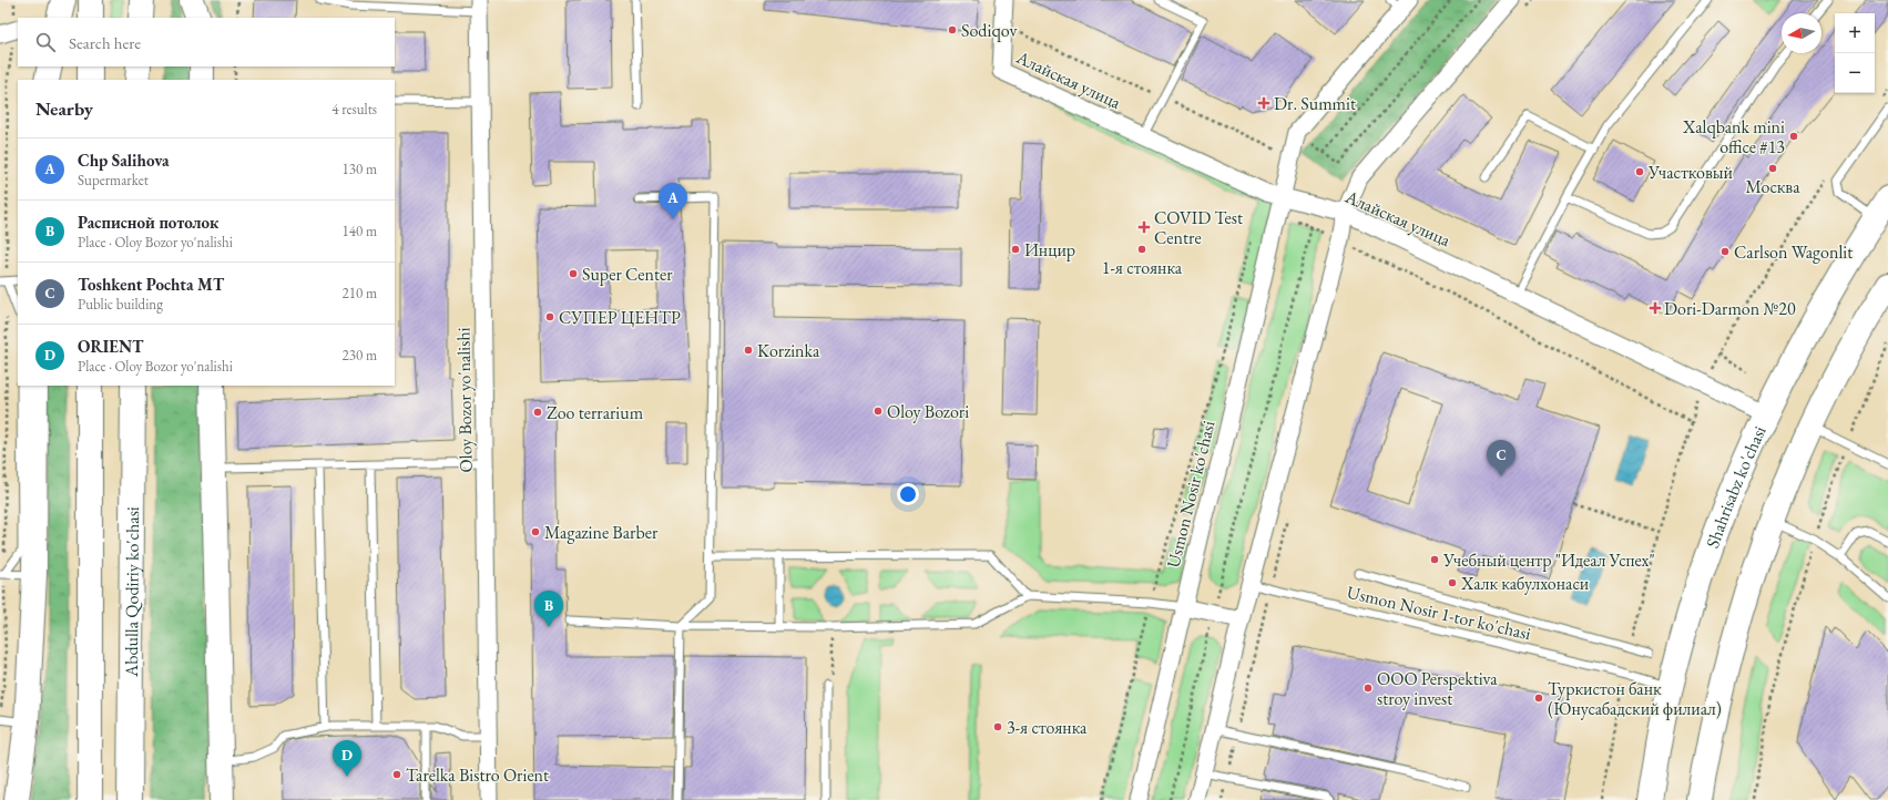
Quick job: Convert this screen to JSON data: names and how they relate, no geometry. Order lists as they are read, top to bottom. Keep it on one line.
{"streets":{"main road":["Shahrisabz ko'chasi","Abdulla Qodiriy ko'chasi"],"street":["Алайская улица","Oloy Bozor yo'nalishi","Usmon Nosir ko'chasi"],"lane":["Usmon Nosir 1-tor ko'chasi"]},"crossings":[["Алайская улица","Shahrisabz ko'chasi"],["Алайская улица","Usmon Nosir ko'chasi"],["Shahrisabz ko'chasi","Usmon Nosir 1-tor ko'chasi"]],"places":{"other":["Sodiqov","Xalqbank mini office #13","Москва","Участковый","Инцир","1-я стоянка","Carlson Wagonlit","Super Center","СУПЕР ЦЕНТР","Korzinka","Oloy Bozori","Zoo terrarium","Magazine Barber","Учебный центр \"Идеал Успех\"","Халк кабулхонаси","ООО Perspektiva stroy invest","Туркистон банк (Юнусабадский филиал)","3-я стоянка","Tarelka Bistro Orient"],"health":["Dr. Summit","COVID Test Centre","Dori-Darmon №20"]},"north":"left","page":{"map_buttons":["+","−"],"search":"Search here","heading":["Nearby","4 results"],"list":[{"mark":"A","name":"Chp Salihova","note":"Supermarket","value":"130 m"},{"mark":"B","name":"Расписной потолок","note":"Place · Oloy Bozor yo'nalishi","value":"140 m"},{"mark":"C","name":"Toshkent Pochta MT","note":"Public building","value":"210 m"},{"mark":"D","name":"ORIENT","note":"Place · Oloy Bozor yo'nalishi","value":"230 m"}],"pins":["A","C","B","D"]}}
